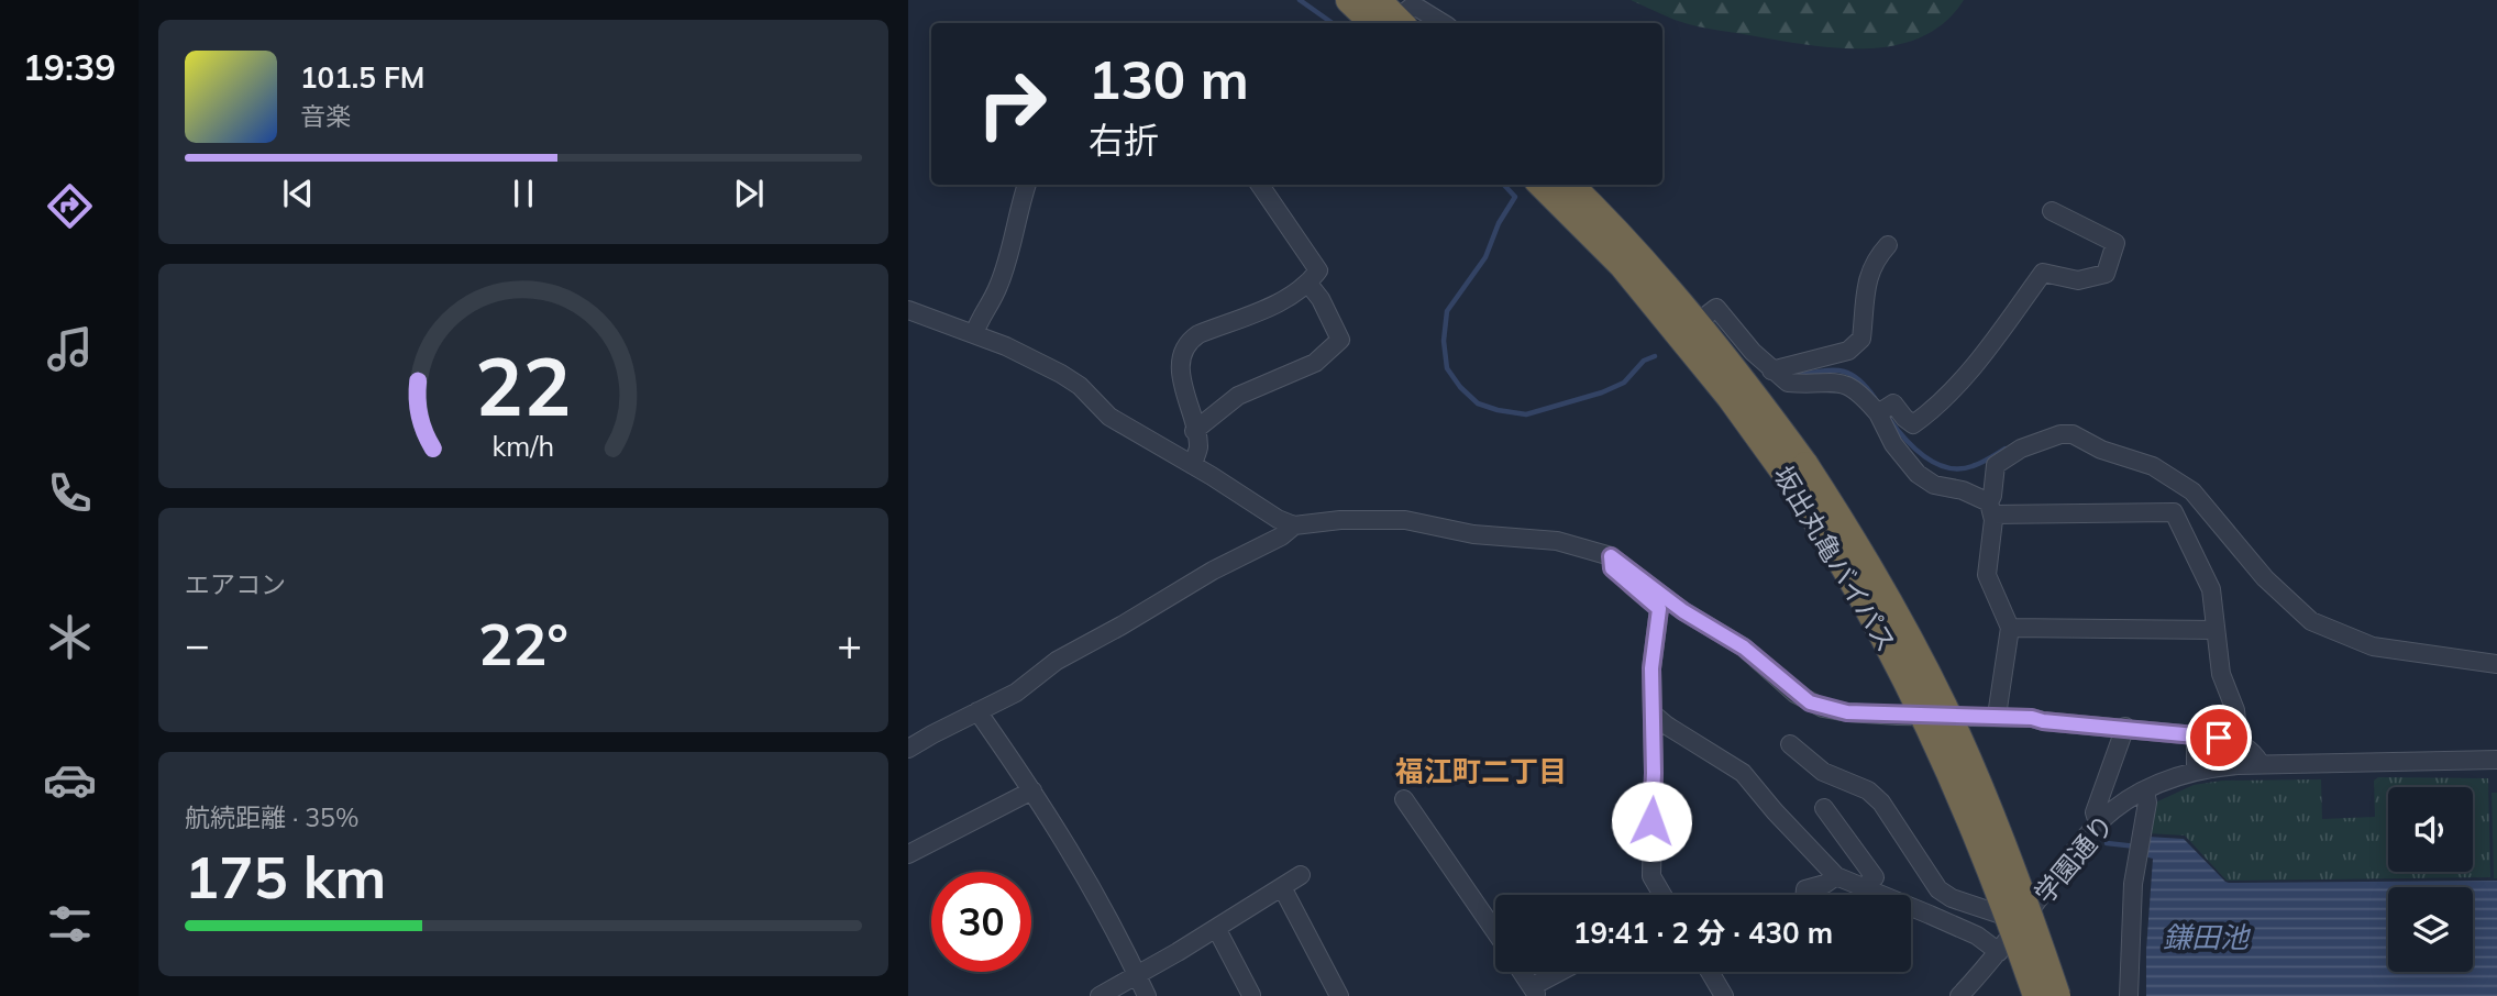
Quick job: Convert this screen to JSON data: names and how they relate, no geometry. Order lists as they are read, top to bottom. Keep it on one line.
{"streets":{"highway":["坂出丸亀バイパス"],"street":["学園通り"]},"districts":["福江町二丁目"],"water":["鎌田池"],"page":{"tabs":"19:39","turn":["130 m","右折"],"song":["101.5 FM","音楽"],"tile":["エアコン",["航続距離 · 35%","175 km"]],"heat":["−","22°","+"],"limit":"30","trip":"19:41 · 2 分 · 430 m","gauge":["22","km/h"]}}
